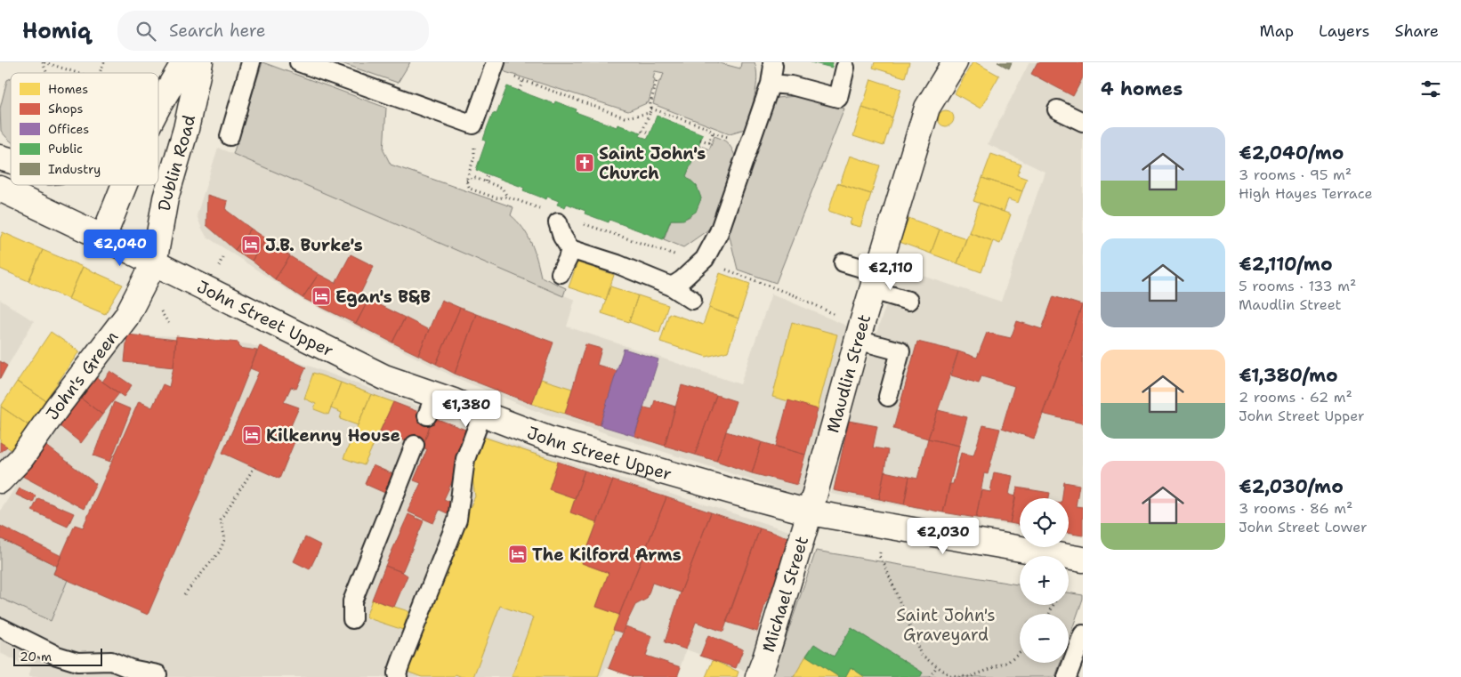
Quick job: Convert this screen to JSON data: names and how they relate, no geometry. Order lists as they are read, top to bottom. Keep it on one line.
{"streets":{"main road":["Dublin Road","John Street Upper","Maudlin Street","John's Green","Michael Street"]},"crossings":[["Dublin Road","John Street Upper"],["Dublin Road","John's Green"],["John Street Upper","Maudlin Street"],["John Street Upper","John's Green"],["John Street Upper","Michael Street"],["Maudlin Street","Michael Street"]],"parks":["Saint John's Graveyard"],"places":{"church":["Saint John's Church"],"hotel":["J.B. Burke's","Egan's B&B","Kilkenny House","The Kilford Arms"]},"legend":["Homes","Shops","Offices","Public","Industry"],"scale_bar":"20 m","page":{"header":"Homiq","search":"Search here","nav":["Map","Layers","Share"],"heading":"4 homes","list":[{"name":"€2,040/mo","note":"3 rooms · 95 m² · High Hayes Terrace"},{"name":"€2,110/mo","note":"5 rooms · 133 m² · Maudlin Street"},{"name":"€1,380/mo","note":"2 rooms · 62 m² · John Street Upper"},{"name":"€2,030/mo","note":"3 rooms · 86 m² · John Street Lower"}],"price":["€2,040","€2,110","€1,380","€2,030"],"map_buttons":["+","−"],"scale":"20 m"}}
